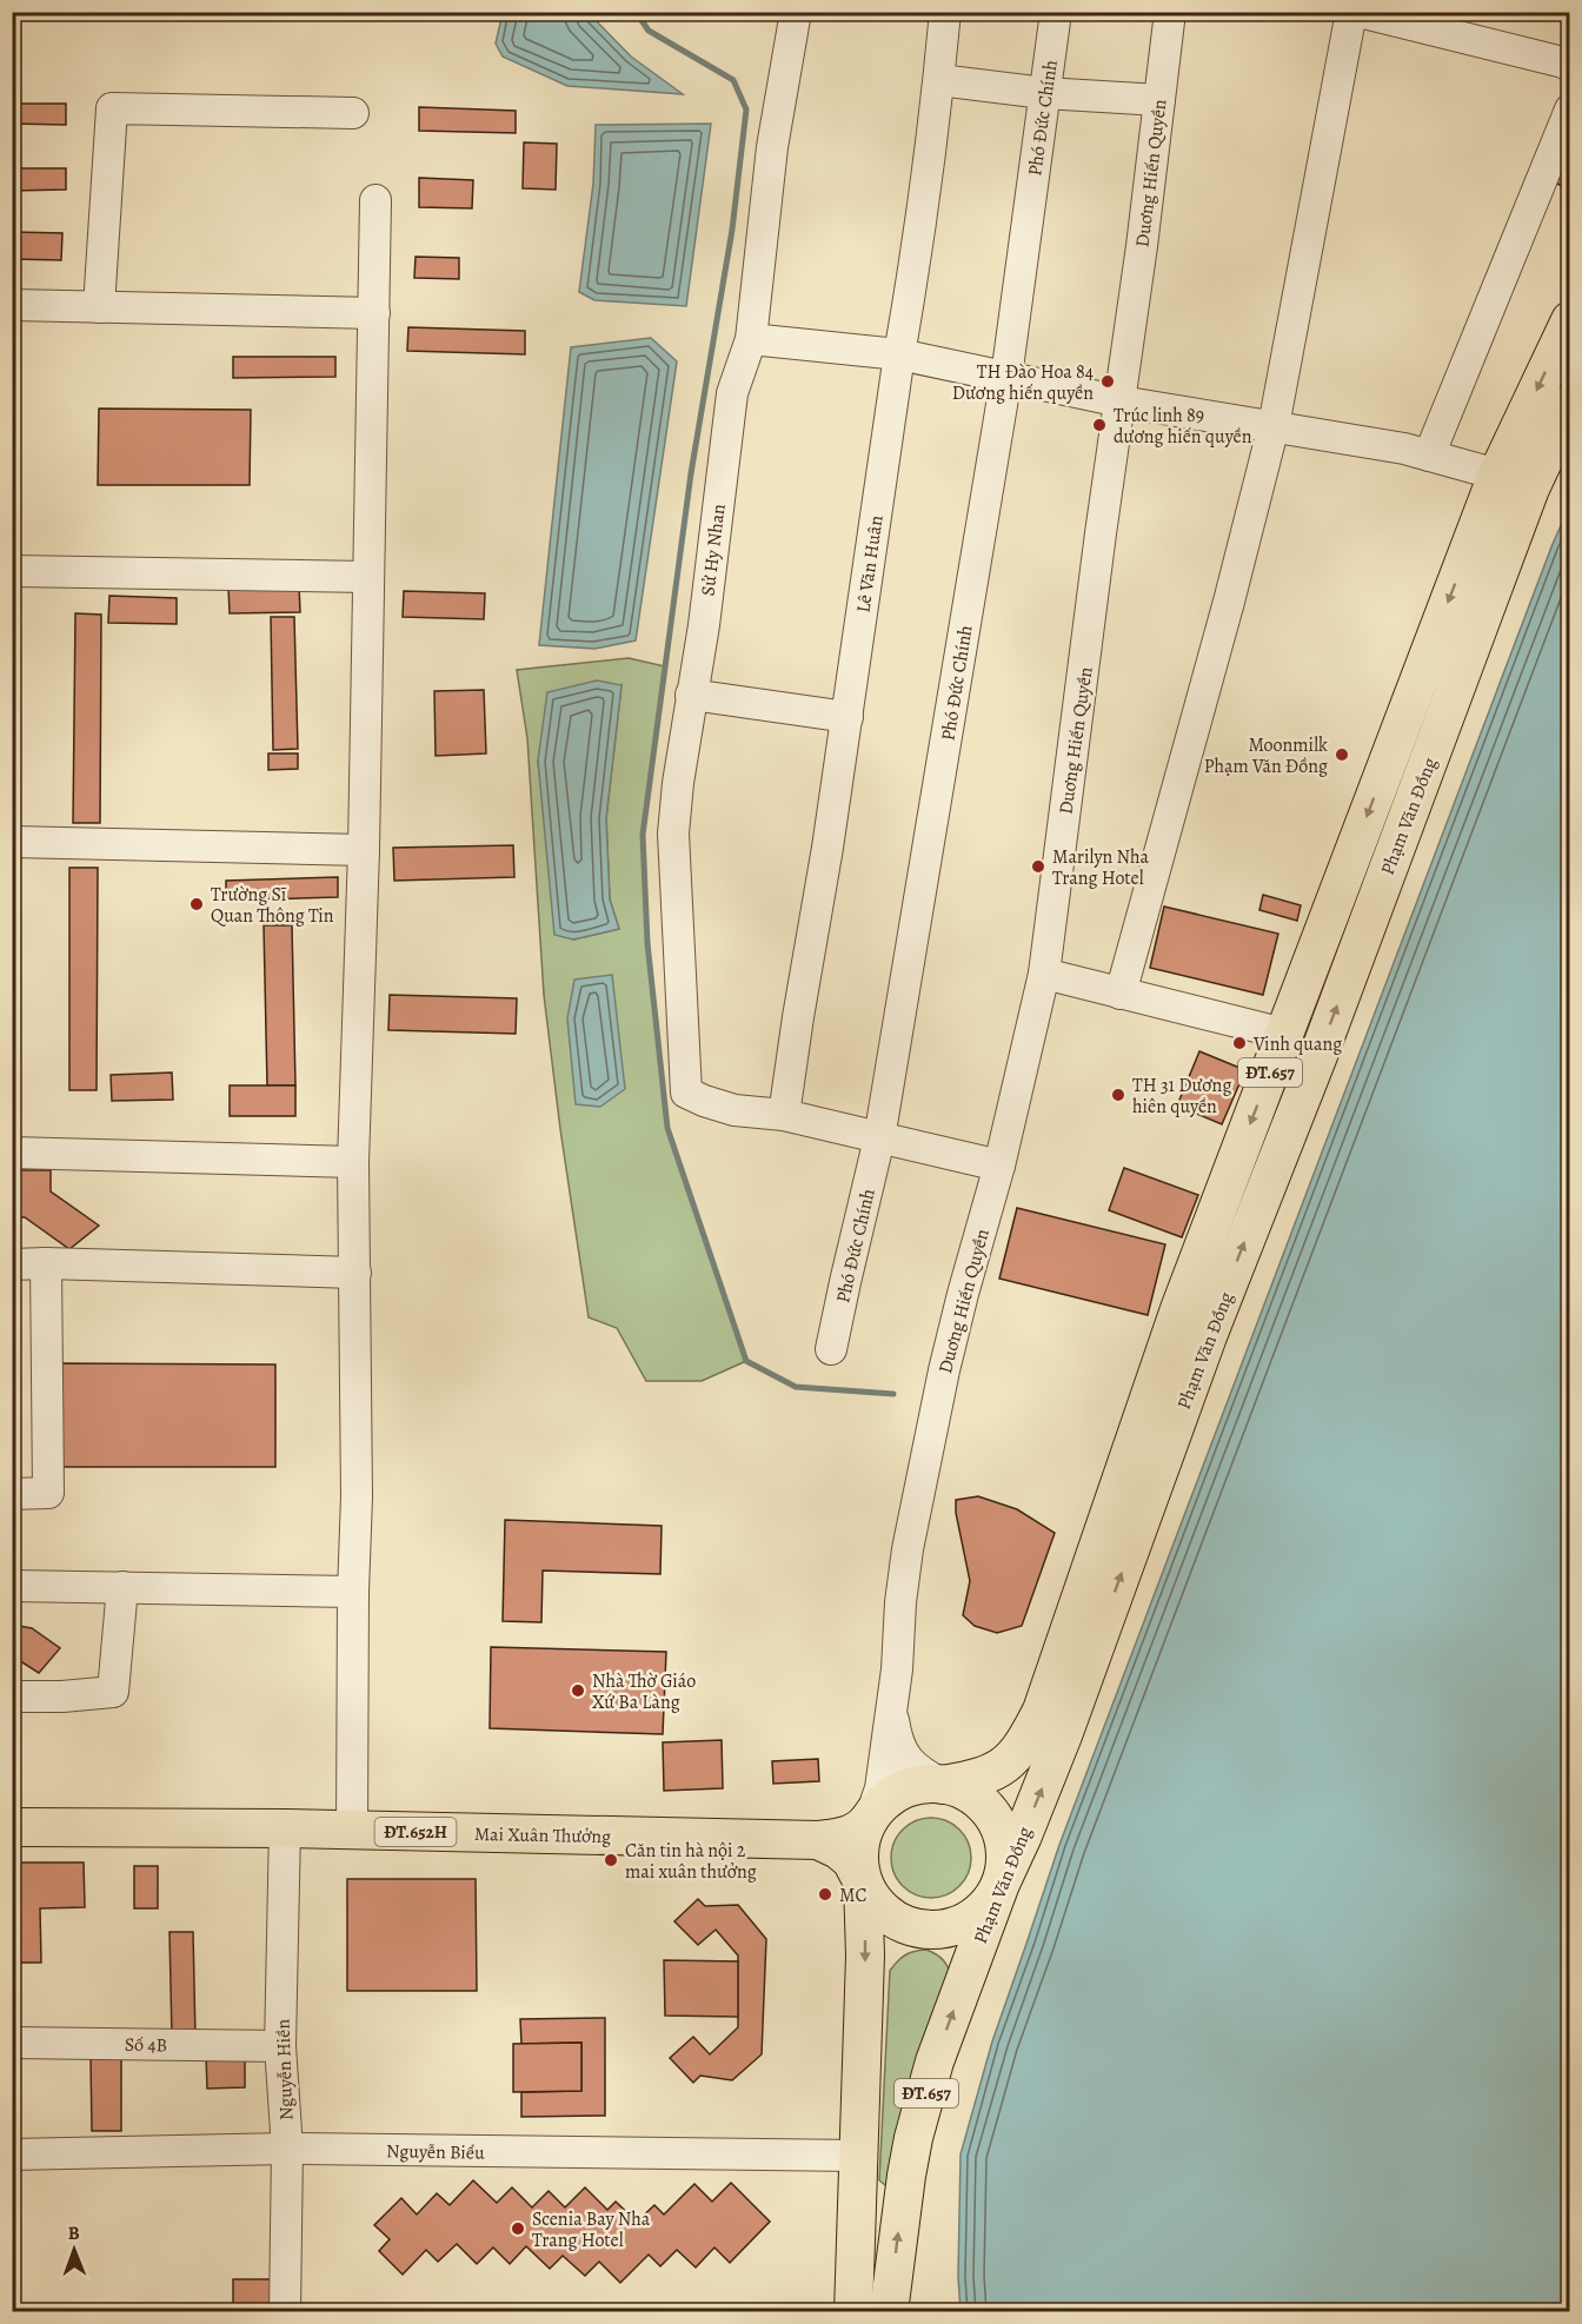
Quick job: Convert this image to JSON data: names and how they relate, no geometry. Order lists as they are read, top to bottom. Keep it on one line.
{"streets":{"main road":["Phạm Văn Đồng","ĐT.657","ĐT.652H","Mai Xuân Thưởng"],"street":["Phó Đức Chính","Duơng Hiến Quyền","Sử Hy Nhan","Lê Văn Huân","Số 4B","Nguyễn Hiền","Nguyễn Biểu"]},"crossings":[["Duơng Hiến Quyền","Phạm Văn Đồng"],["Duơng Hiến Quyền","ĐT.657"],["Duơng Hiến Quyền","Mai Xuân Thưởng"],["Sử Hy Nhan","Lê Văn Huân"],["Phạm Văn Đồng","ĐT.657"],["Phạm Văn Đồng","Mai Xuân Thưởng"],["ĐT.657","Mai Xuân Thưởng"],["Mai Xuân Thưởng","Nguyễn Hiền"],["Số 4B","Nguyễn Hiền"],["Nguyễn Hiền","Nguyễn Biểu"]],"places":["TH Đào Hoa 84 Dương hiến quyền","Trúc linh 89 dương hiến quyền","Moonmilk Phạm Văn Đồng","Marilyn Nha Trang Hotel","Trường Sĩ Quan Thông Tin","Vinh quang","TH 31 Dương hiên quyền","Nhà Thờ Giáo Xứ Ba Làng","Căn tin hà nội 2 mai xuân thưởng","MC","Scenia Bay Nha Trang Hotel"],"north":"top"}
